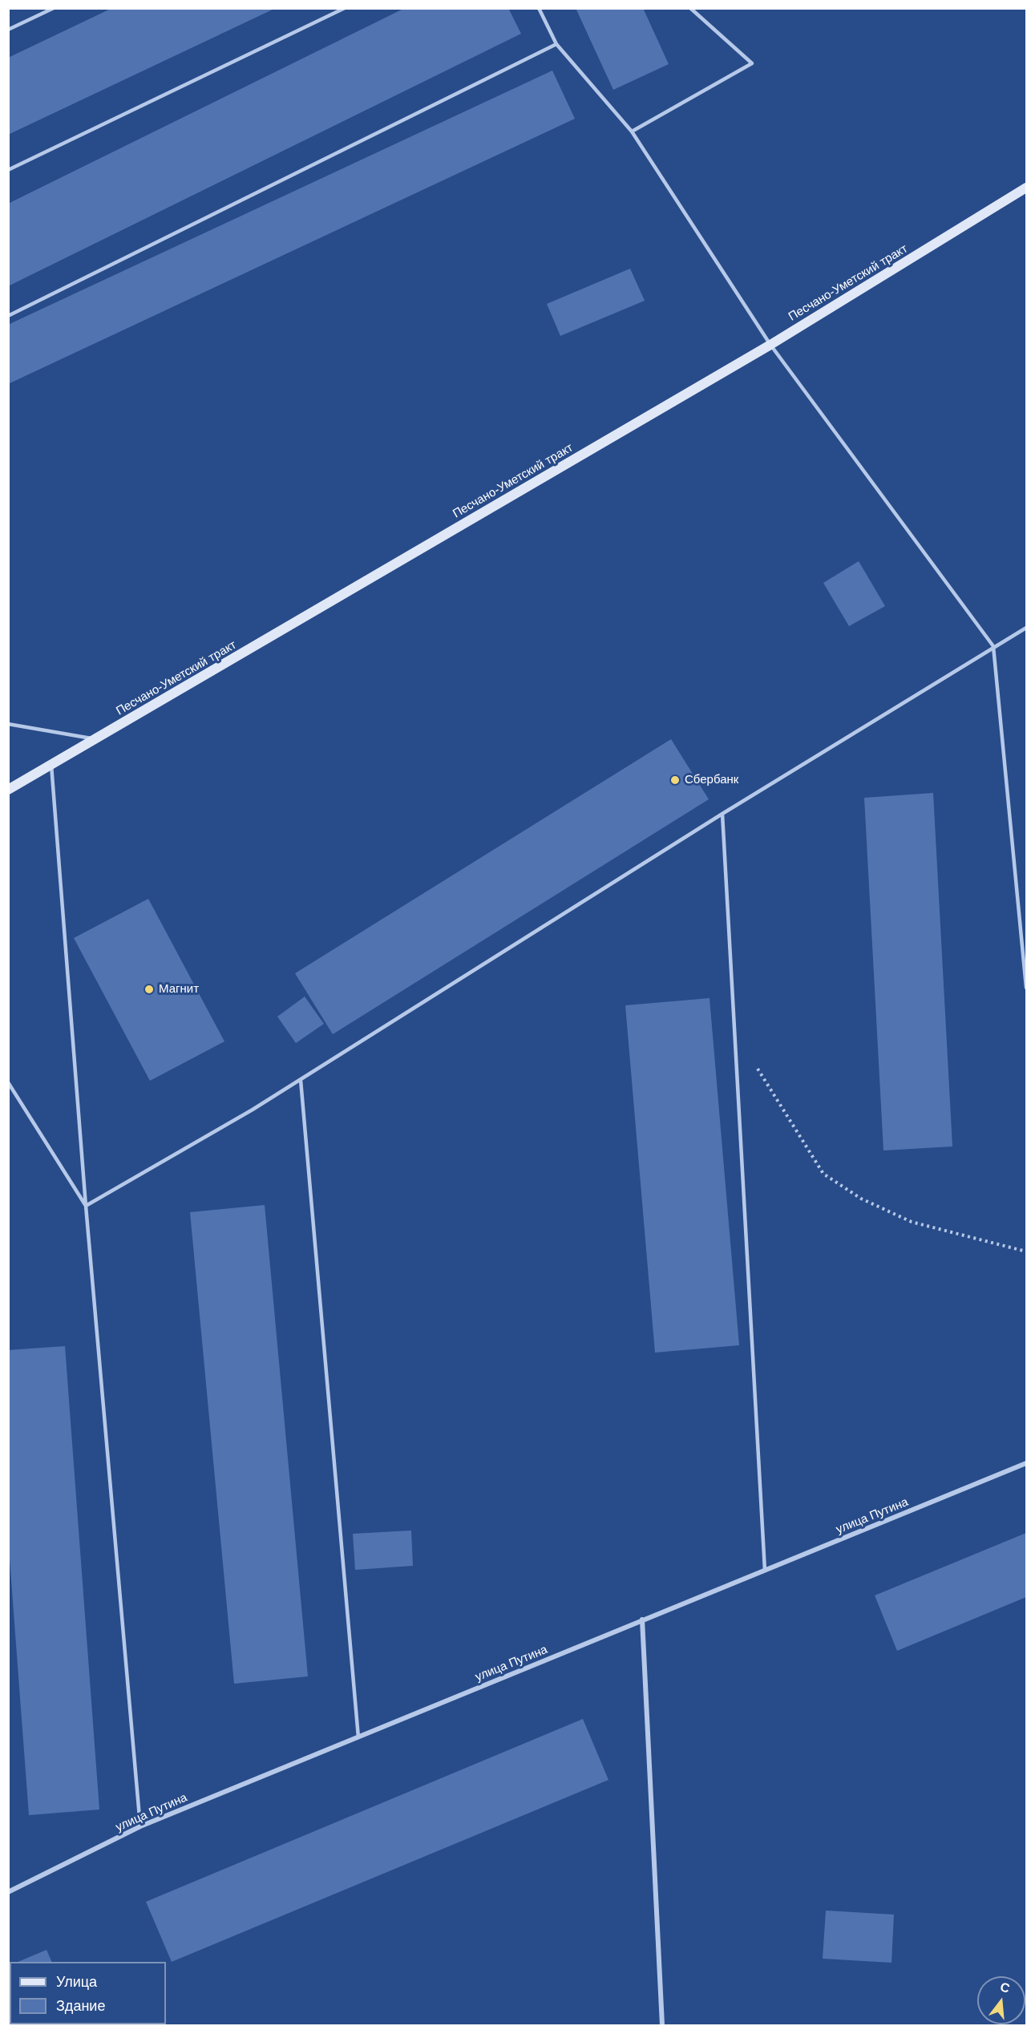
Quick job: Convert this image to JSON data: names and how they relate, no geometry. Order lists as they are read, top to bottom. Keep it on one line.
{"streets":{"main road":["Песчано-Уметский тракт"],"street":["улица Путина"]},"places":["Сбербанк","Магнит"],"legend":["Улица","Здание"],"north":"top"}
